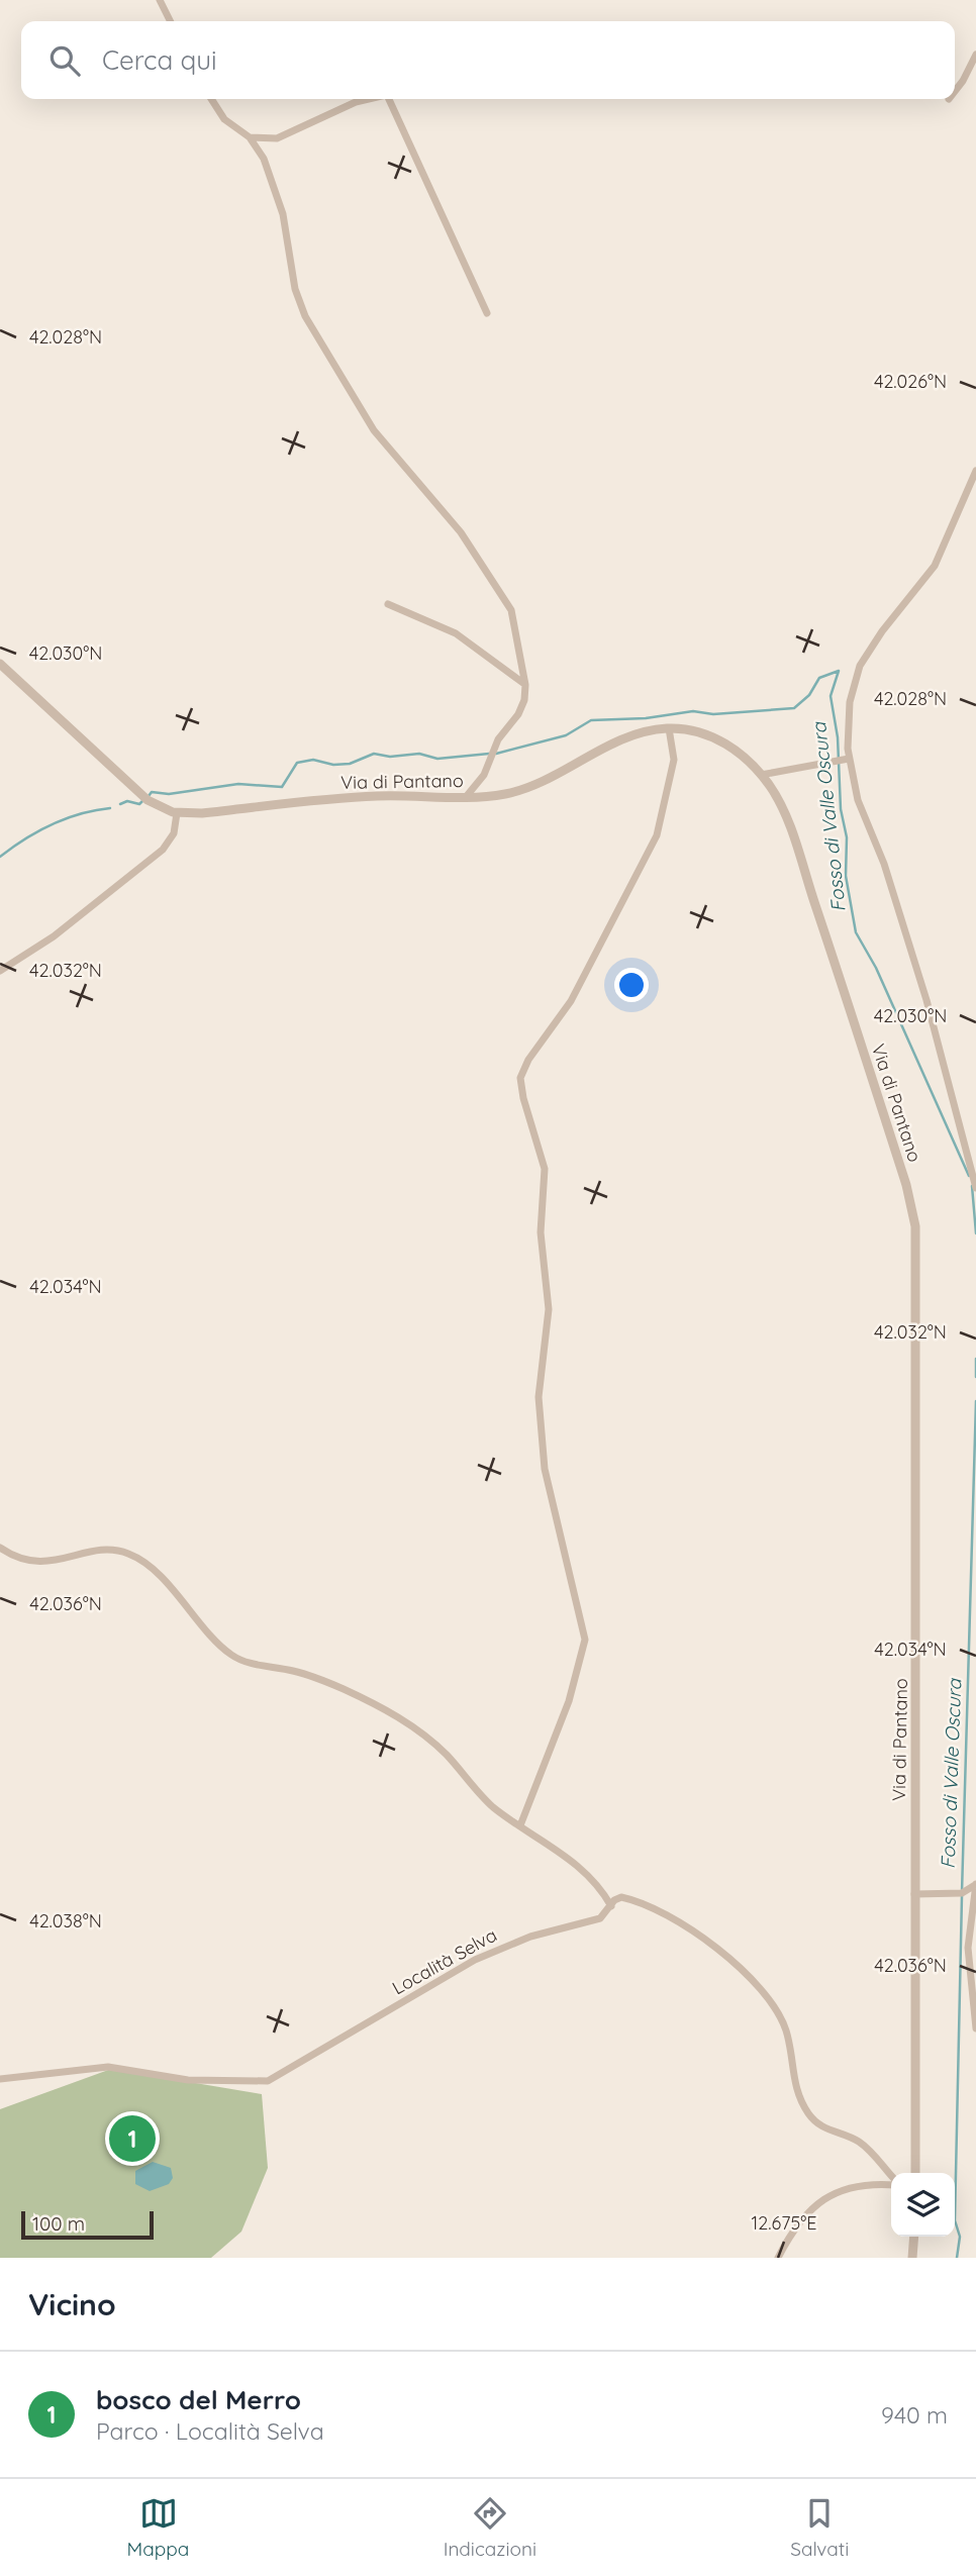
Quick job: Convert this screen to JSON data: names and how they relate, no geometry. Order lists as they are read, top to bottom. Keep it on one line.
{"streets":{"street":["Via di Pantano","Località Selva"]},"water":["Fosso di Valle Oscura"],"scale_bar":"100 m","page":{"search":"Cerca qui","pins":"1","scale":"100 m","heading":"Vicino","list":[{"mark":"1","name":"bosco del Merro","note":"Parco · Località Selva","value":"940 m"}],"nav":["Mappa","Indicazioni","Salvati"]},"coordinates":["42.028°N","42.026°N","42.030°N","42.032°N","42.034°N","42.036°N","42.038°N","12.675°E"]}
